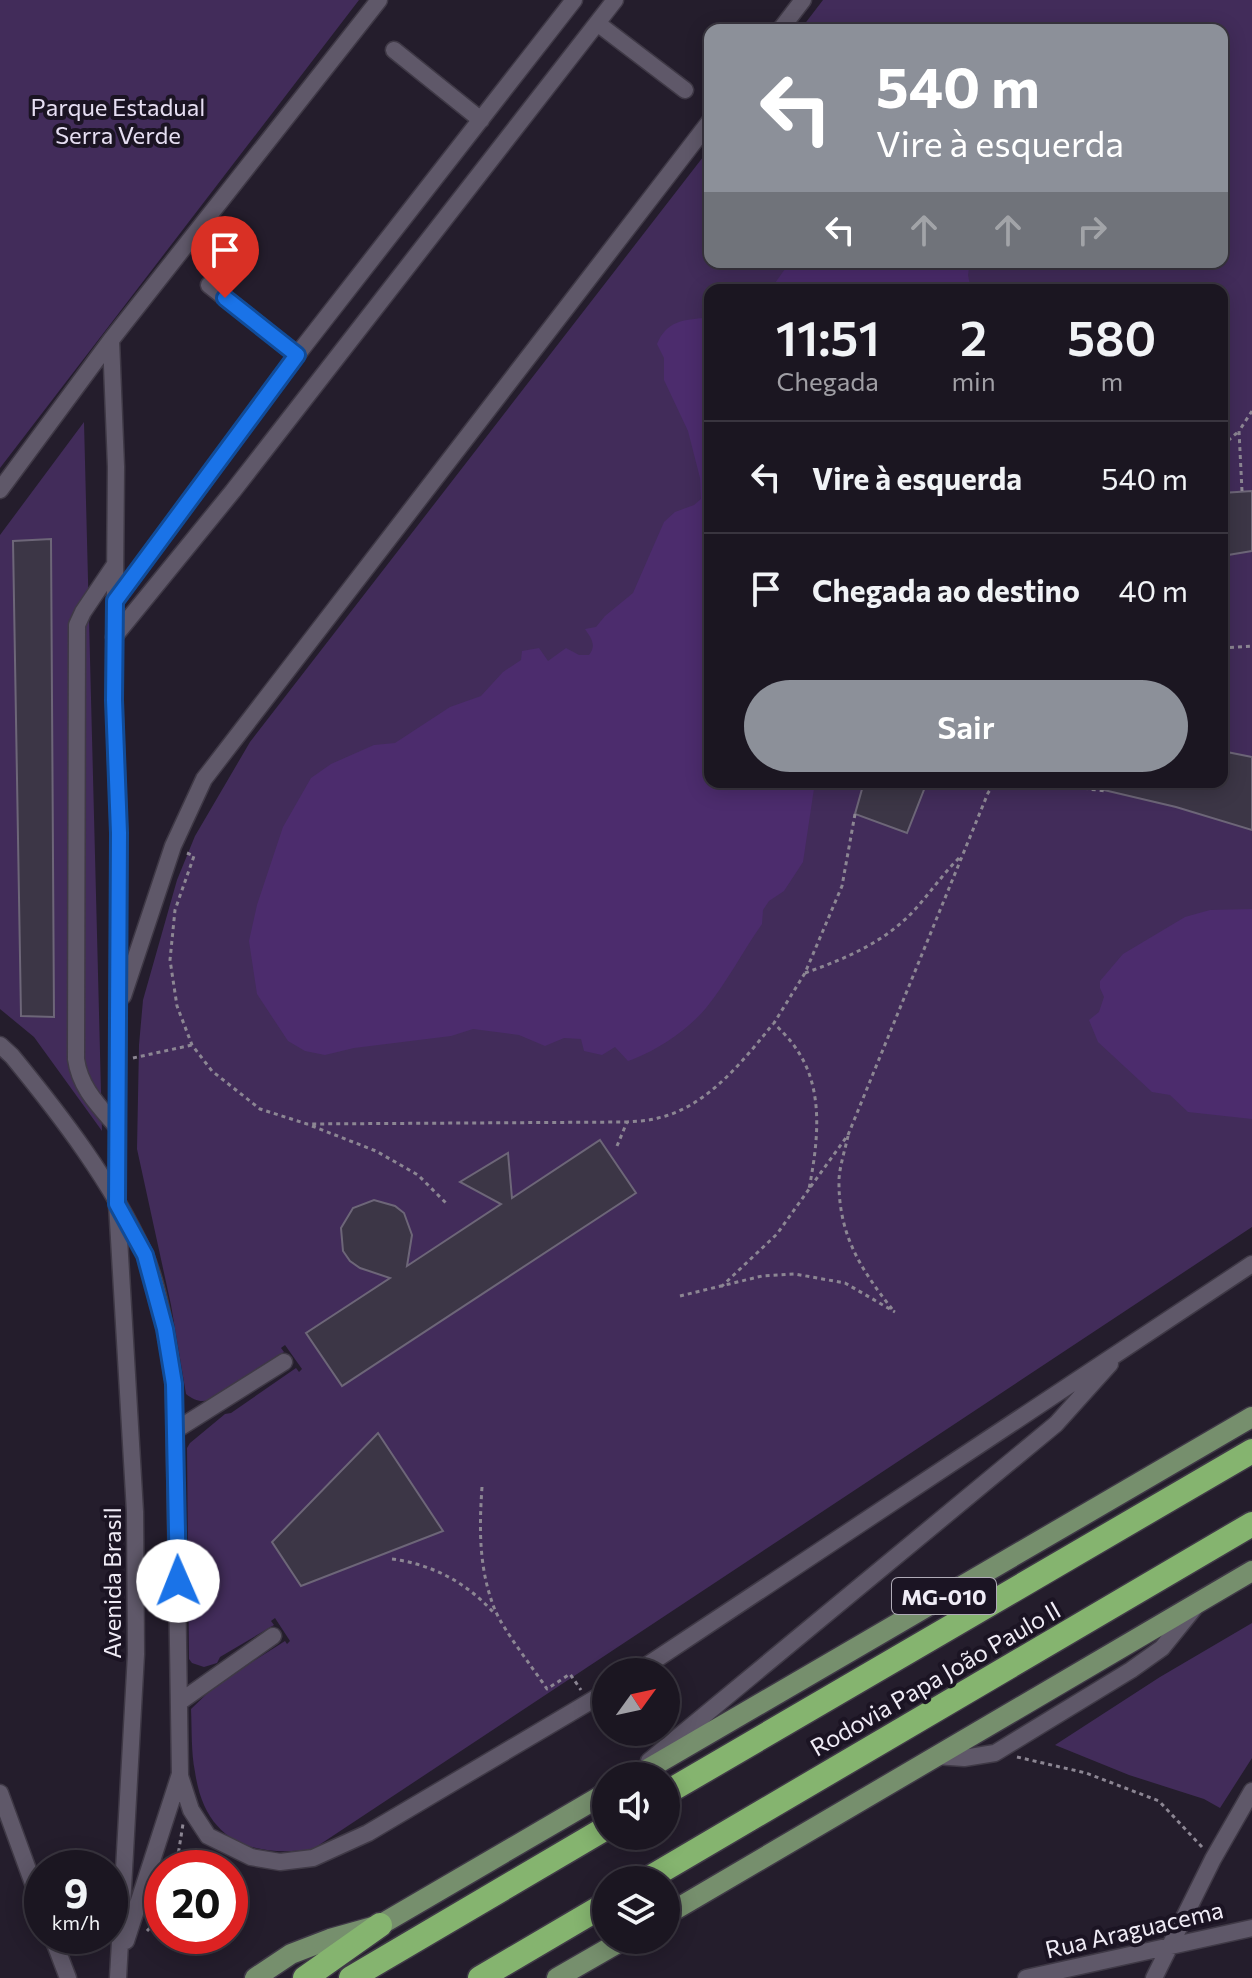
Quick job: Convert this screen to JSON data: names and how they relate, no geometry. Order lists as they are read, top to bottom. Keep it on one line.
{"streets":{"highway":["MG-010","Rodovia Papa João Paulo II"],"street":["Avenida Brasil","Rua Araguacema"]},"parks":["Parque Estadual Serra Verde"],"north":"top right","page":{"turn":["540 m","Vire à esquerda"],"eta":["11:51","Chegada","2","min","580","m"],"list":[{"name":"Vire à esquerda","value":"540 m"},{"name":"Chegada ao destino","value":"40 m"}],"buttons":"Sair","speed":"9 km/h","limit":"20"}}
